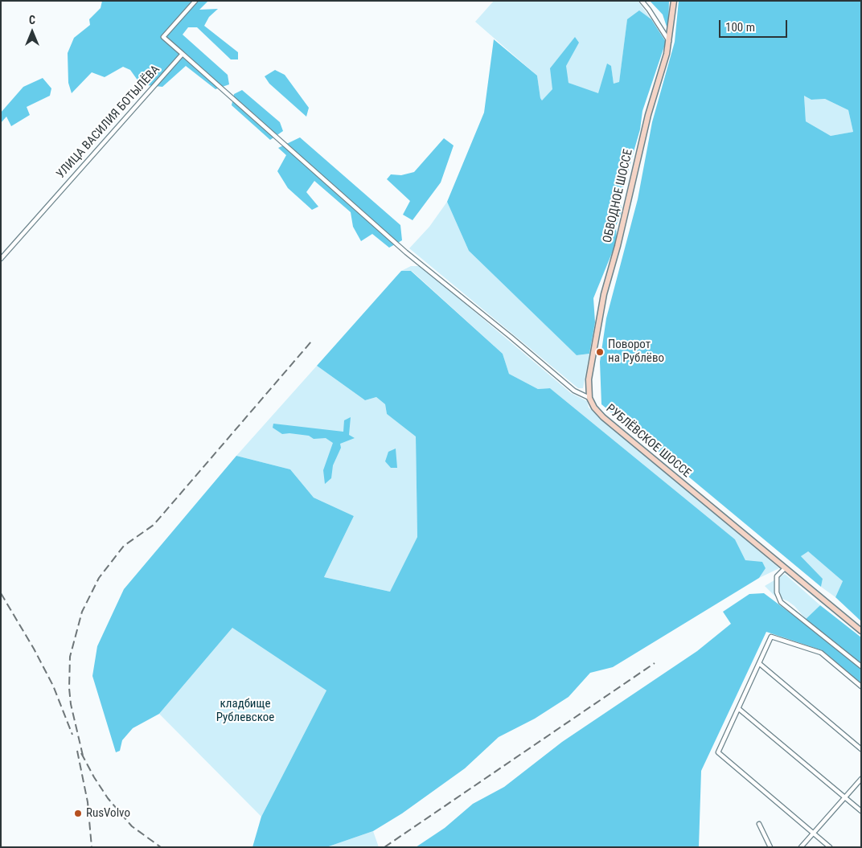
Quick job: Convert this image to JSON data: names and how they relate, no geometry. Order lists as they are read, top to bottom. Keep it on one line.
{"streets":{"street":["УЛИЦА ВАСИЛИЯ БОТЫЛЁВА","ОБВОДНОЕ ШОССЕ","РУБЛЁВСКОЕ ШОССЕ"]},"crossings":[["УЛИЦА ВАСИЛИЯ БОТЫЛЁВА","РУБЛЁВСКОЕ ШОССЕ"],["ОБВОДНОЕ ШОССЕ","РУБЛЁВСКОЕ ШОССЕ"]],"parks":["кладбище Рублевское"],"places":["Поворот на Рублёво","RusVolvo"],"scale_bar":"100 m","north":"top"}
